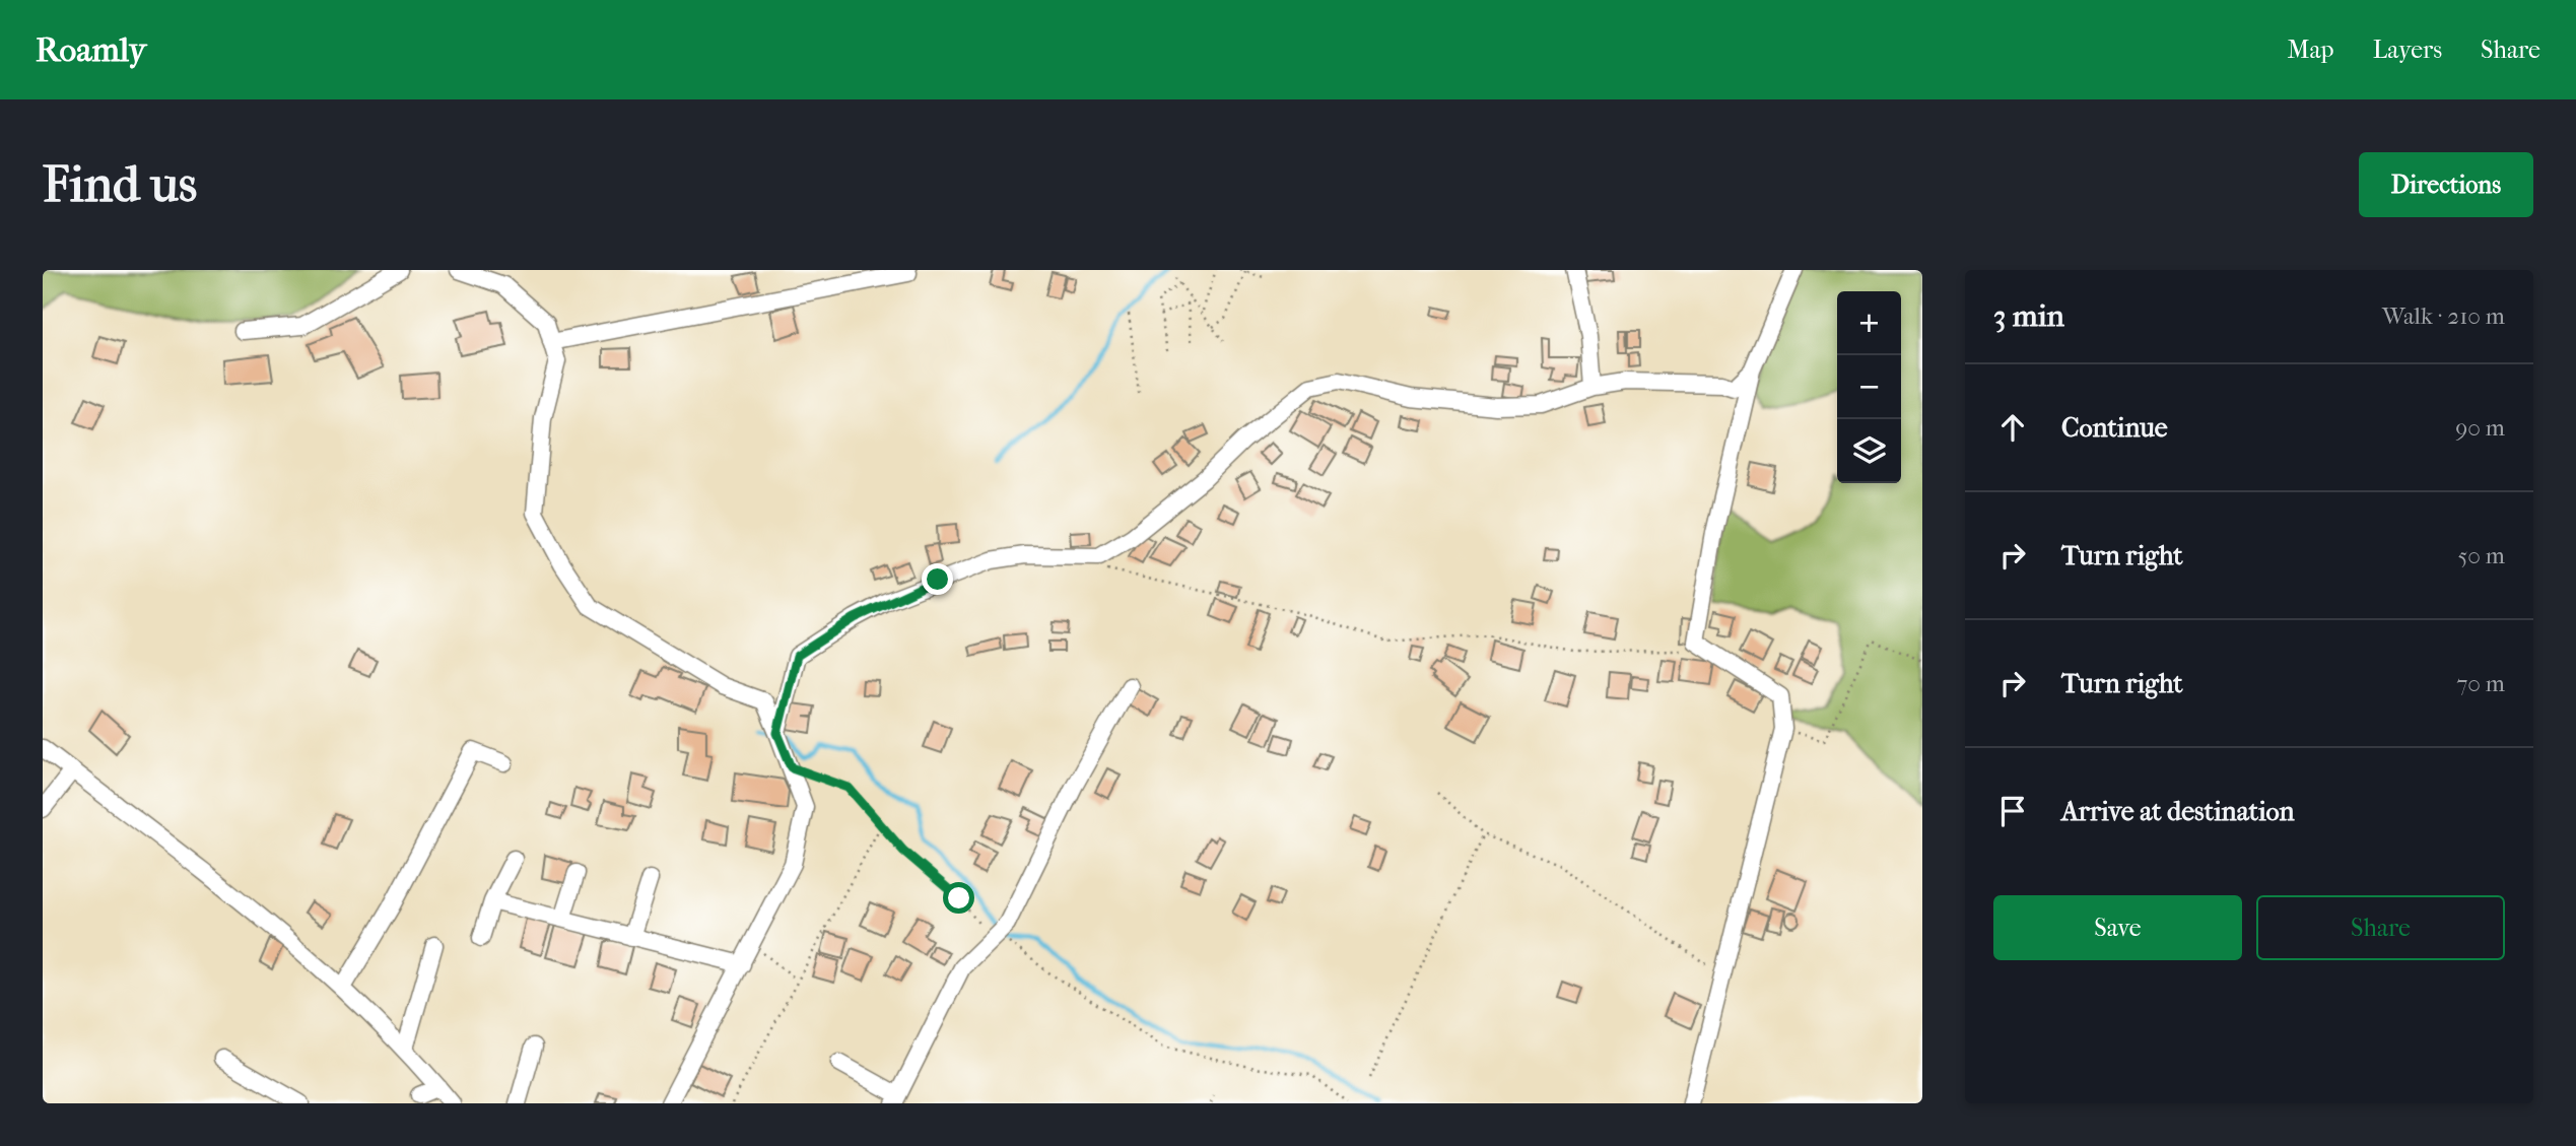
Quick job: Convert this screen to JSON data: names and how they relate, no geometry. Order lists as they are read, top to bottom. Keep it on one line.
{"page":{"header":"Roamly","nav":["Map","Layers","Share"],"buttons":["Directions",["Save","Share"]],"title":"Find us","heading":["3 min","Walk · 210 m"],"map_buttons":["+","−"],"list":[["Continue","90 m"],["Turn right","50 m"],["Turn right","70 m"],"Arrive at destination"]}}
